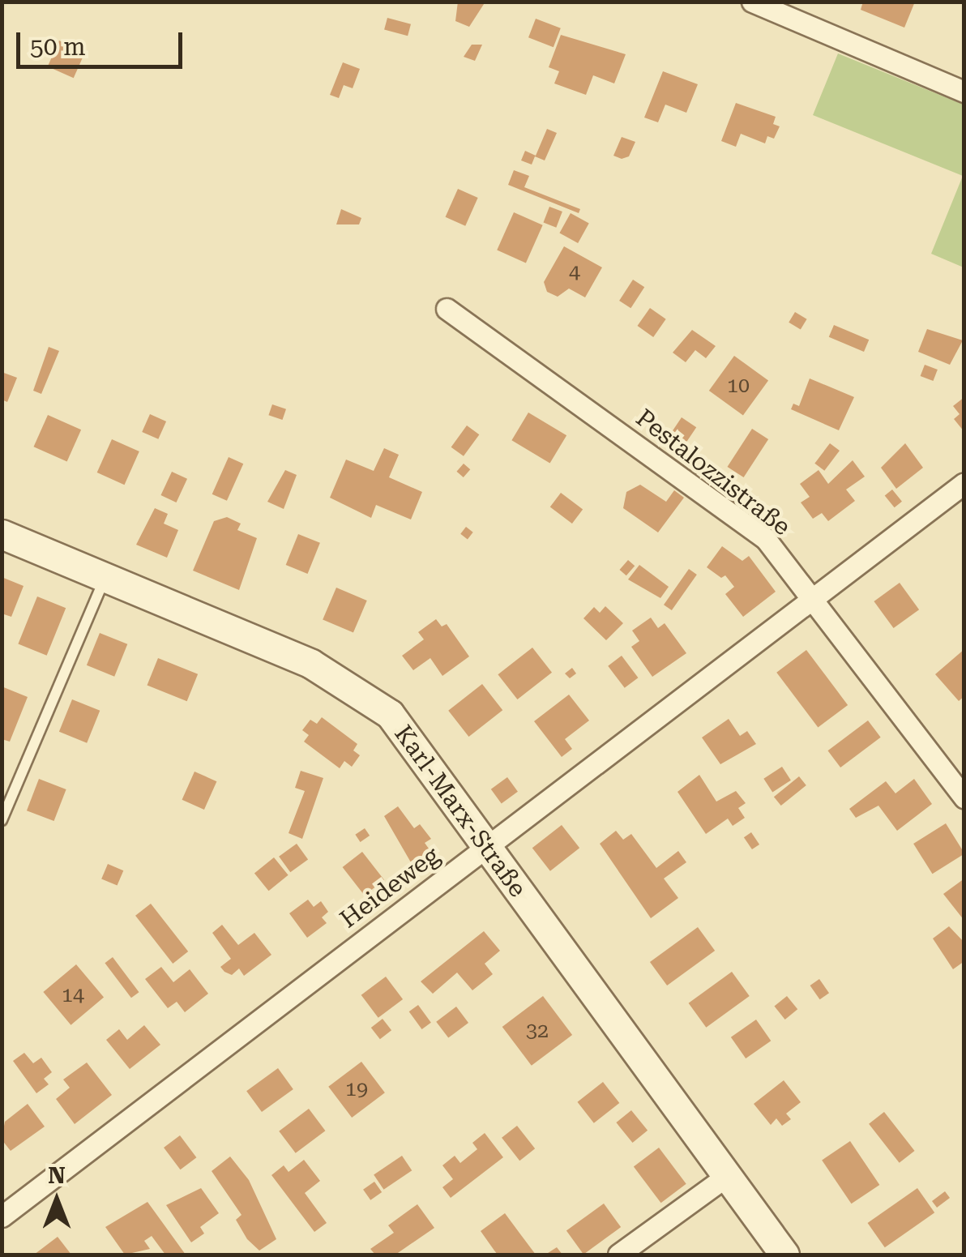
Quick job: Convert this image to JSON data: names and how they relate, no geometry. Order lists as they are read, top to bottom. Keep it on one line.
{"streets":{"street":["Pestalozzistraße","Karl-Marx-Straße","Heideweg"]},"crossings":[["Pestalozzistraße","Heideweg"],["Karl-Marx-Straße","Heideweg"]],"house_numbers":["4","10","14","32","19"],"scale_bar":"50 m","north":"top"}
